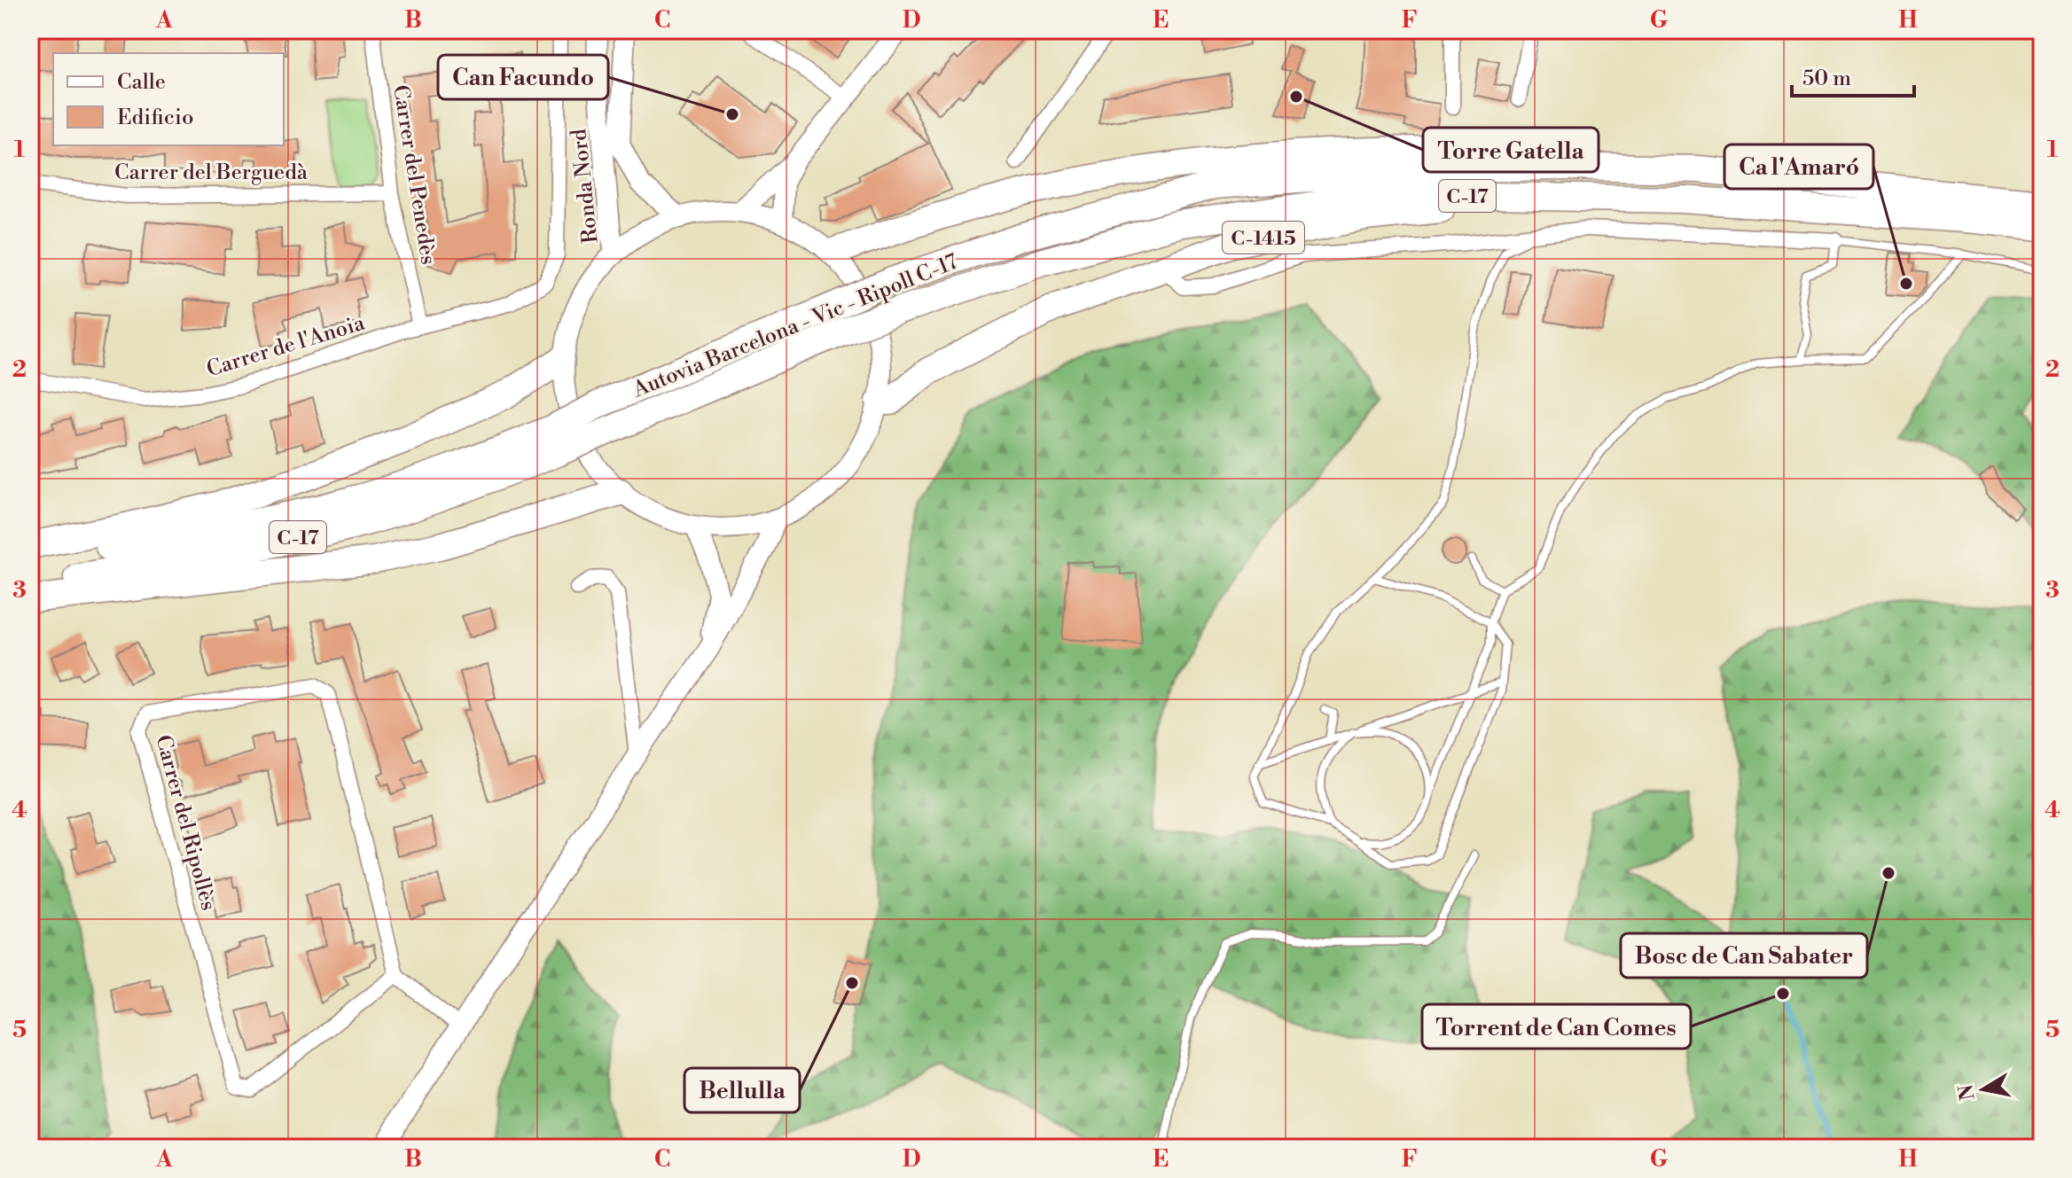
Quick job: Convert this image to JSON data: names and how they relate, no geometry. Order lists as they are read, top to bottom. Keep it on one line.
{"streets":{"highway":["C-17","C-1415","Autovia Barcelona - Vic - Ripoll C-17"],"main road":["Ronda Nord"],"street":["Carrer del Berguedà","Carrer del Penedès","Carrer de l'Anoia","Carrer del Ripollès"]},"crossings":[["Carrer del Berguedà","Carrer del Penedès"],["Carrer del Penedès","Carrer de l'Anoia"],["C-1415","Autovia Barcelona - Vic - Ripoll C-17"]],"places":["Torre Gatella","Can Facundo","Ca l'Amaró","Bosc de Can Sabater","Bellulla","Torrent de Can Comes"],"legend":["Calle","Edificio"],"scale_bar":"50 m","north":"left","grid":{"columns":["A","B","C","D","E","F","G","H"],"rows":["1","2","3","4","5"]}}
